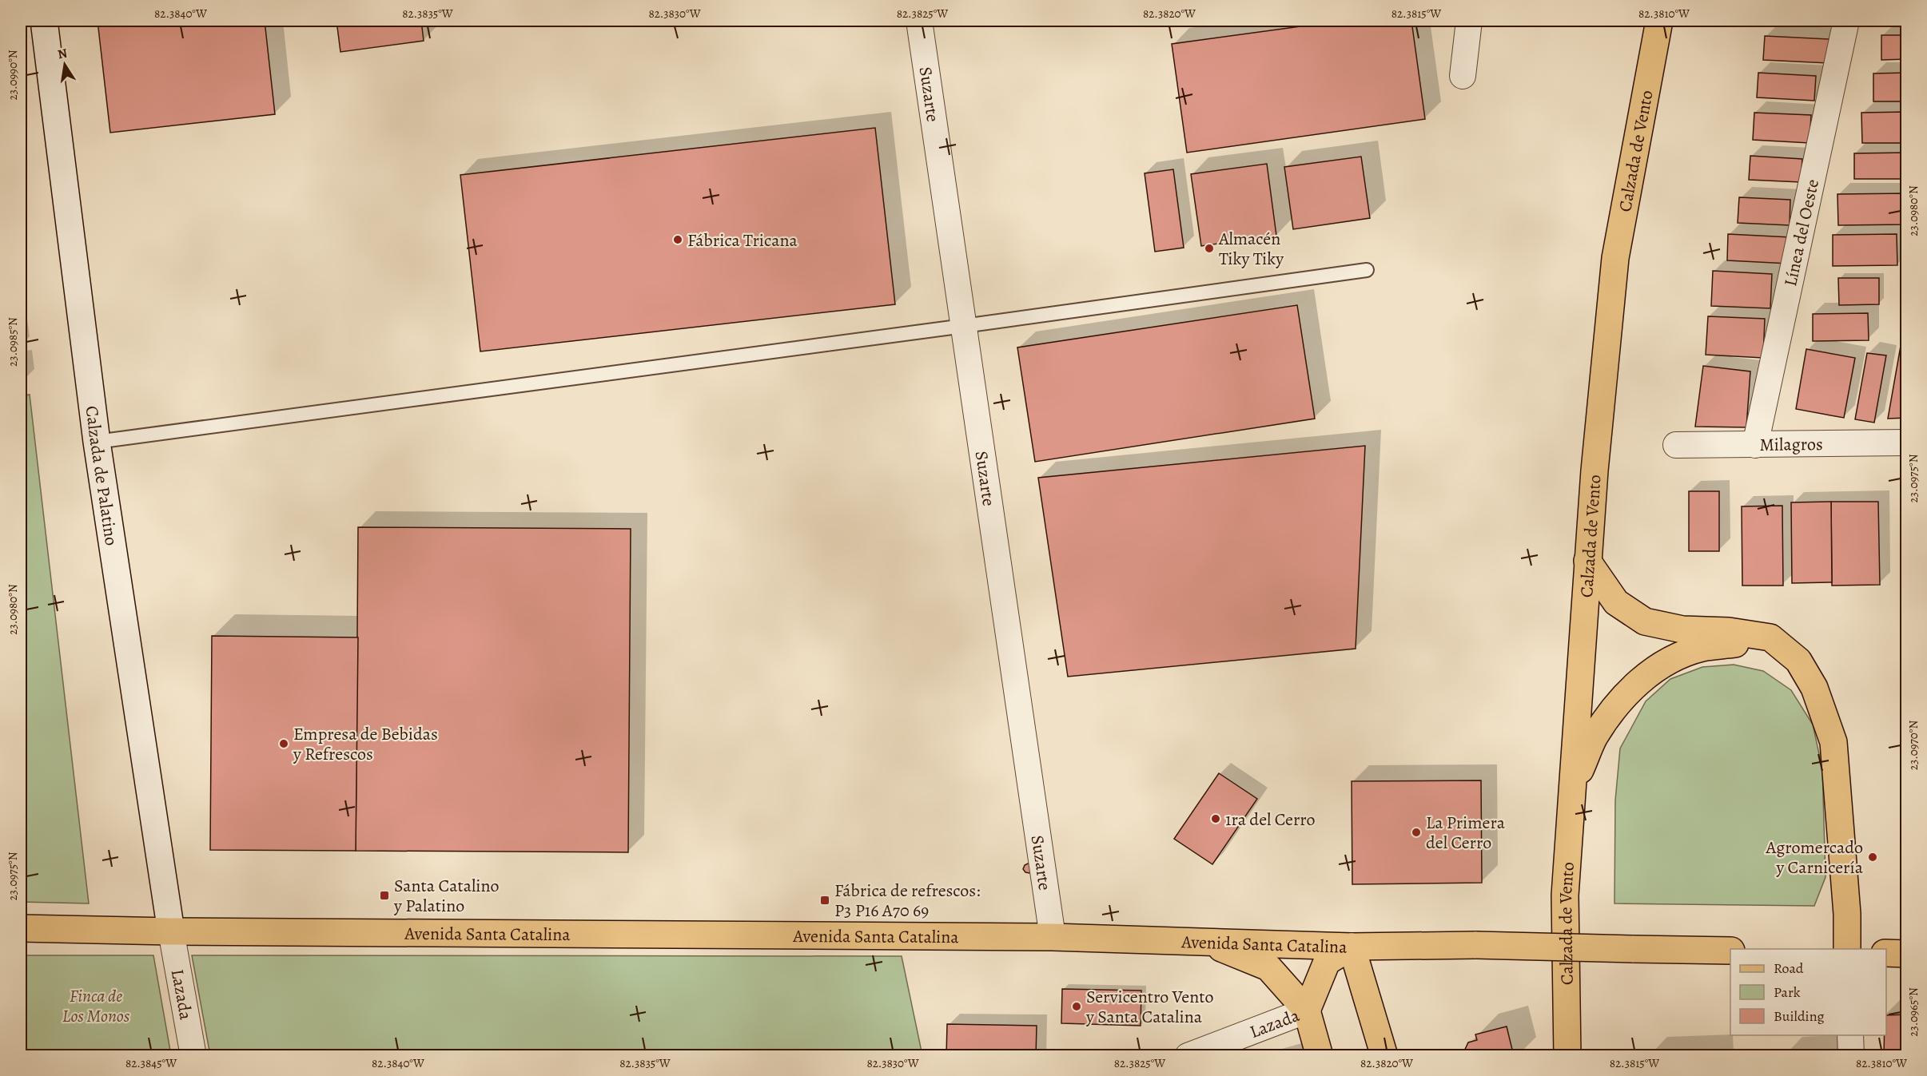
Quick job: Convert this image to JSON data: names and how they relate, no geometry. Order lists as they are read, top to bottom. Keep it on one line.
{"streets":{"main road":["Calzada de Vento","Avenida Santa Catalina"],"street":["Suzarte","Línea del Oeste","Milagros","Calzada de Palatino","Lazada"]},"crossings":[["Suzarte","Avenida Santa Catalina"],["Línea del Oeste","Milagros"],["Calzada de Palatino","Avenida Santa Catalina"],["Calzada de Palatino","Lazada"],["Avenida Santa Catalina","Lazada"]],"parks":["Finca de Los Monos"],"places":{"other":["Fábrica Tricana","Almacén Tiky Tiky","Empresa de Bebidas y Refrescos","1ra del Cerro","La Primera del Cerro","Agromercado y Carnicería","Servicentro Vento y Santa Catalina"],"transit":["Santa Catalino y Palatino","Fábrica de refrescos: P3 P16 A70 69"]},"legend":["Road","Park","Building"],"north":"top","coordinates":["82.3840°W","82.3835°W","82.3830°W","82.3825°W","82.3820°W","82.3815°W","82.3810°W","23.0990°N","23.0980°N","23.0985°N","23.0975°N","23.0970°N","23.0965°N","82.3845°W"]}
